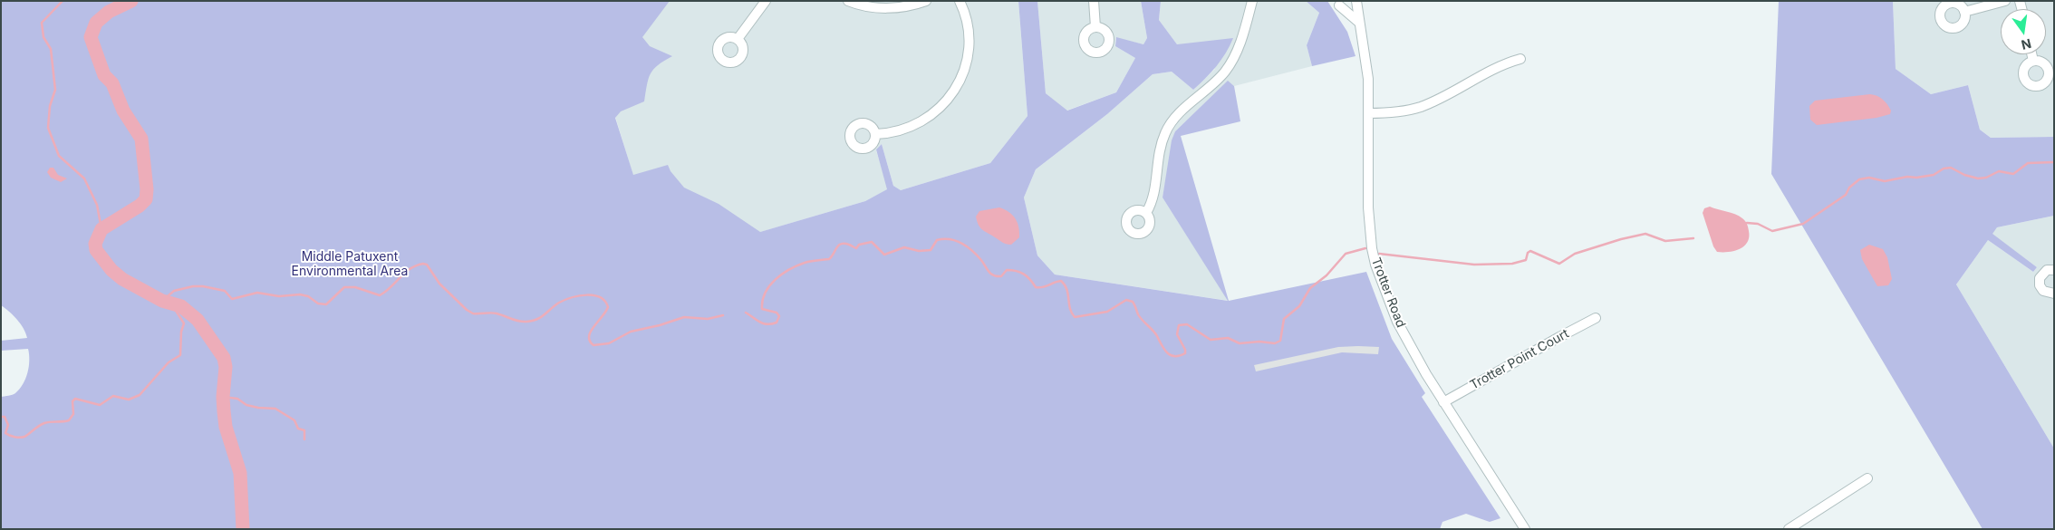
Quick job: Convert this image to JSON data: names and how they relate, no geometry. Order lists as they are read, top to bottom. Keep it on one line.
{"streets":{"street":["Trotter Road","Trotter Point Court"]},"crossings":[["Trotter Road","Trotter Point Court"]],"parks":["Middle Patuxent Environmental Area"],"north":"bottom"}
